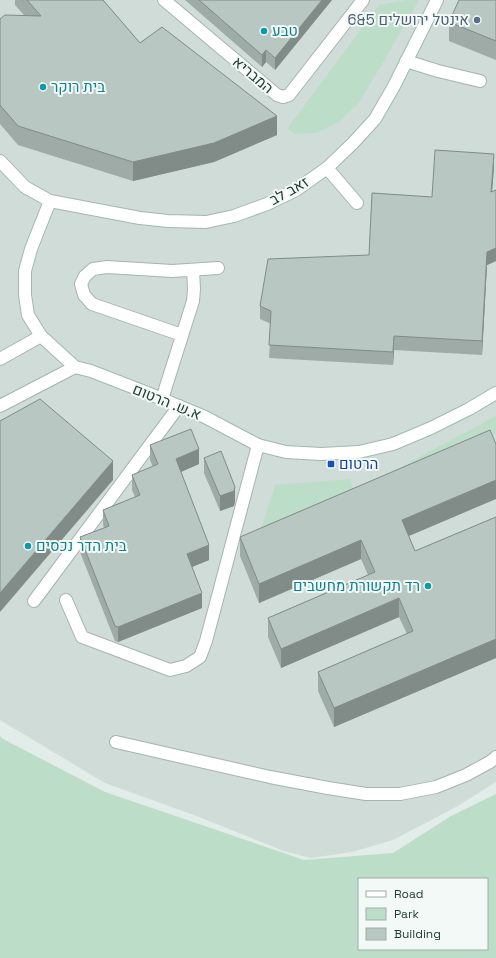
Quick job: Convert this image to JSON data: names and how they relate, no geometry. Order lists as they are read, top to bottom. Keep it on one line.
{"streets":{"street":["המבריא","זאב לב","א.ש. הרטום"]},"crossings":[["זאב לב","א.ש. הרטום"]],"places":{"other":["אינטל ירושלים 5&6","טבע","בית רוקר","בית הדר נכסים","רד תקשורת מחשבים"],"transit":["הרטום"]},"legend":["Road","Park","Building"]}
